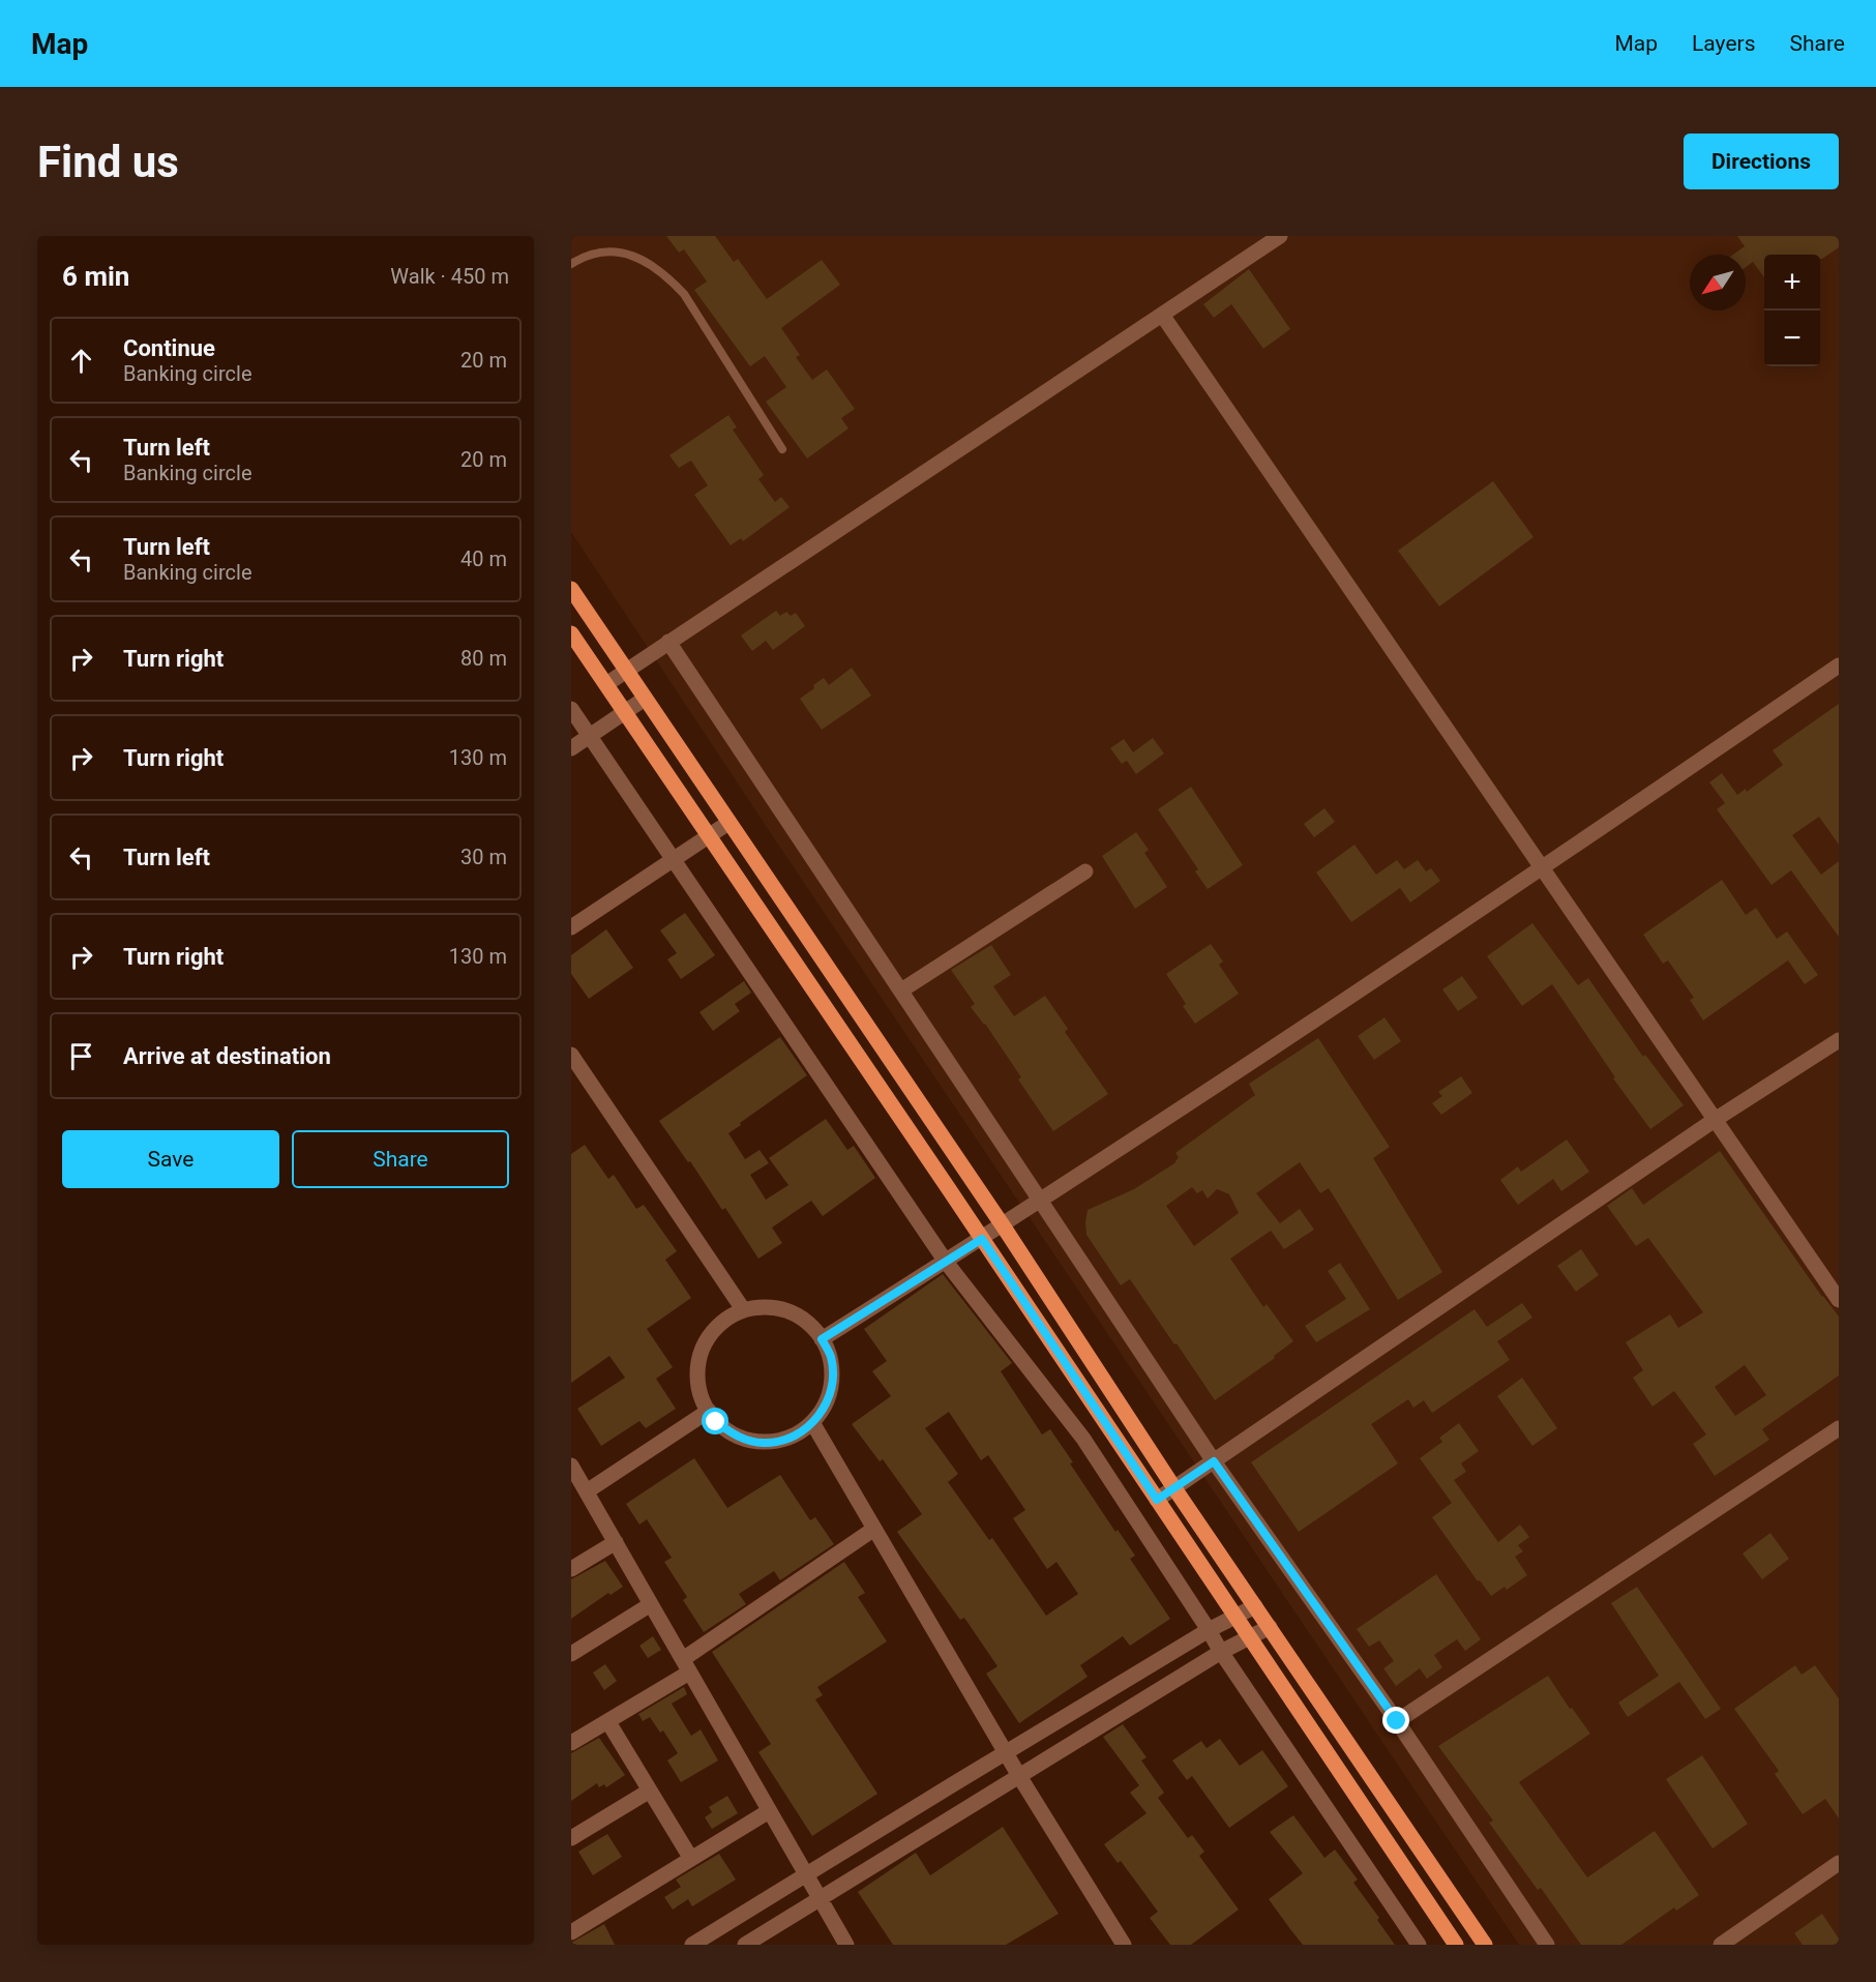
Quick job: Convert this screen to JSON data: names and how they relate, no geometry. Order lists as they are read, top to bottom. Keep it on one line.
{"north":"bottom left","page":{"header":"Map","nav":["Map","Layers","Share"],"buttons":["Directions",["Save","Share"]],"title":"Find us","heading":["6 min","Walk · 450 m"],"map_buttons":["+","−"],"list":[["Continue","Banking circle","20 m"],["Turn left","Banking circle","20 m"],["Turn left","Banking circle","40 m"],["Turn right","80 m"],["Turn right","130 m"],["Turn left","30 m"],["Turn right","130 m"],"Arrive at destination"]}}
